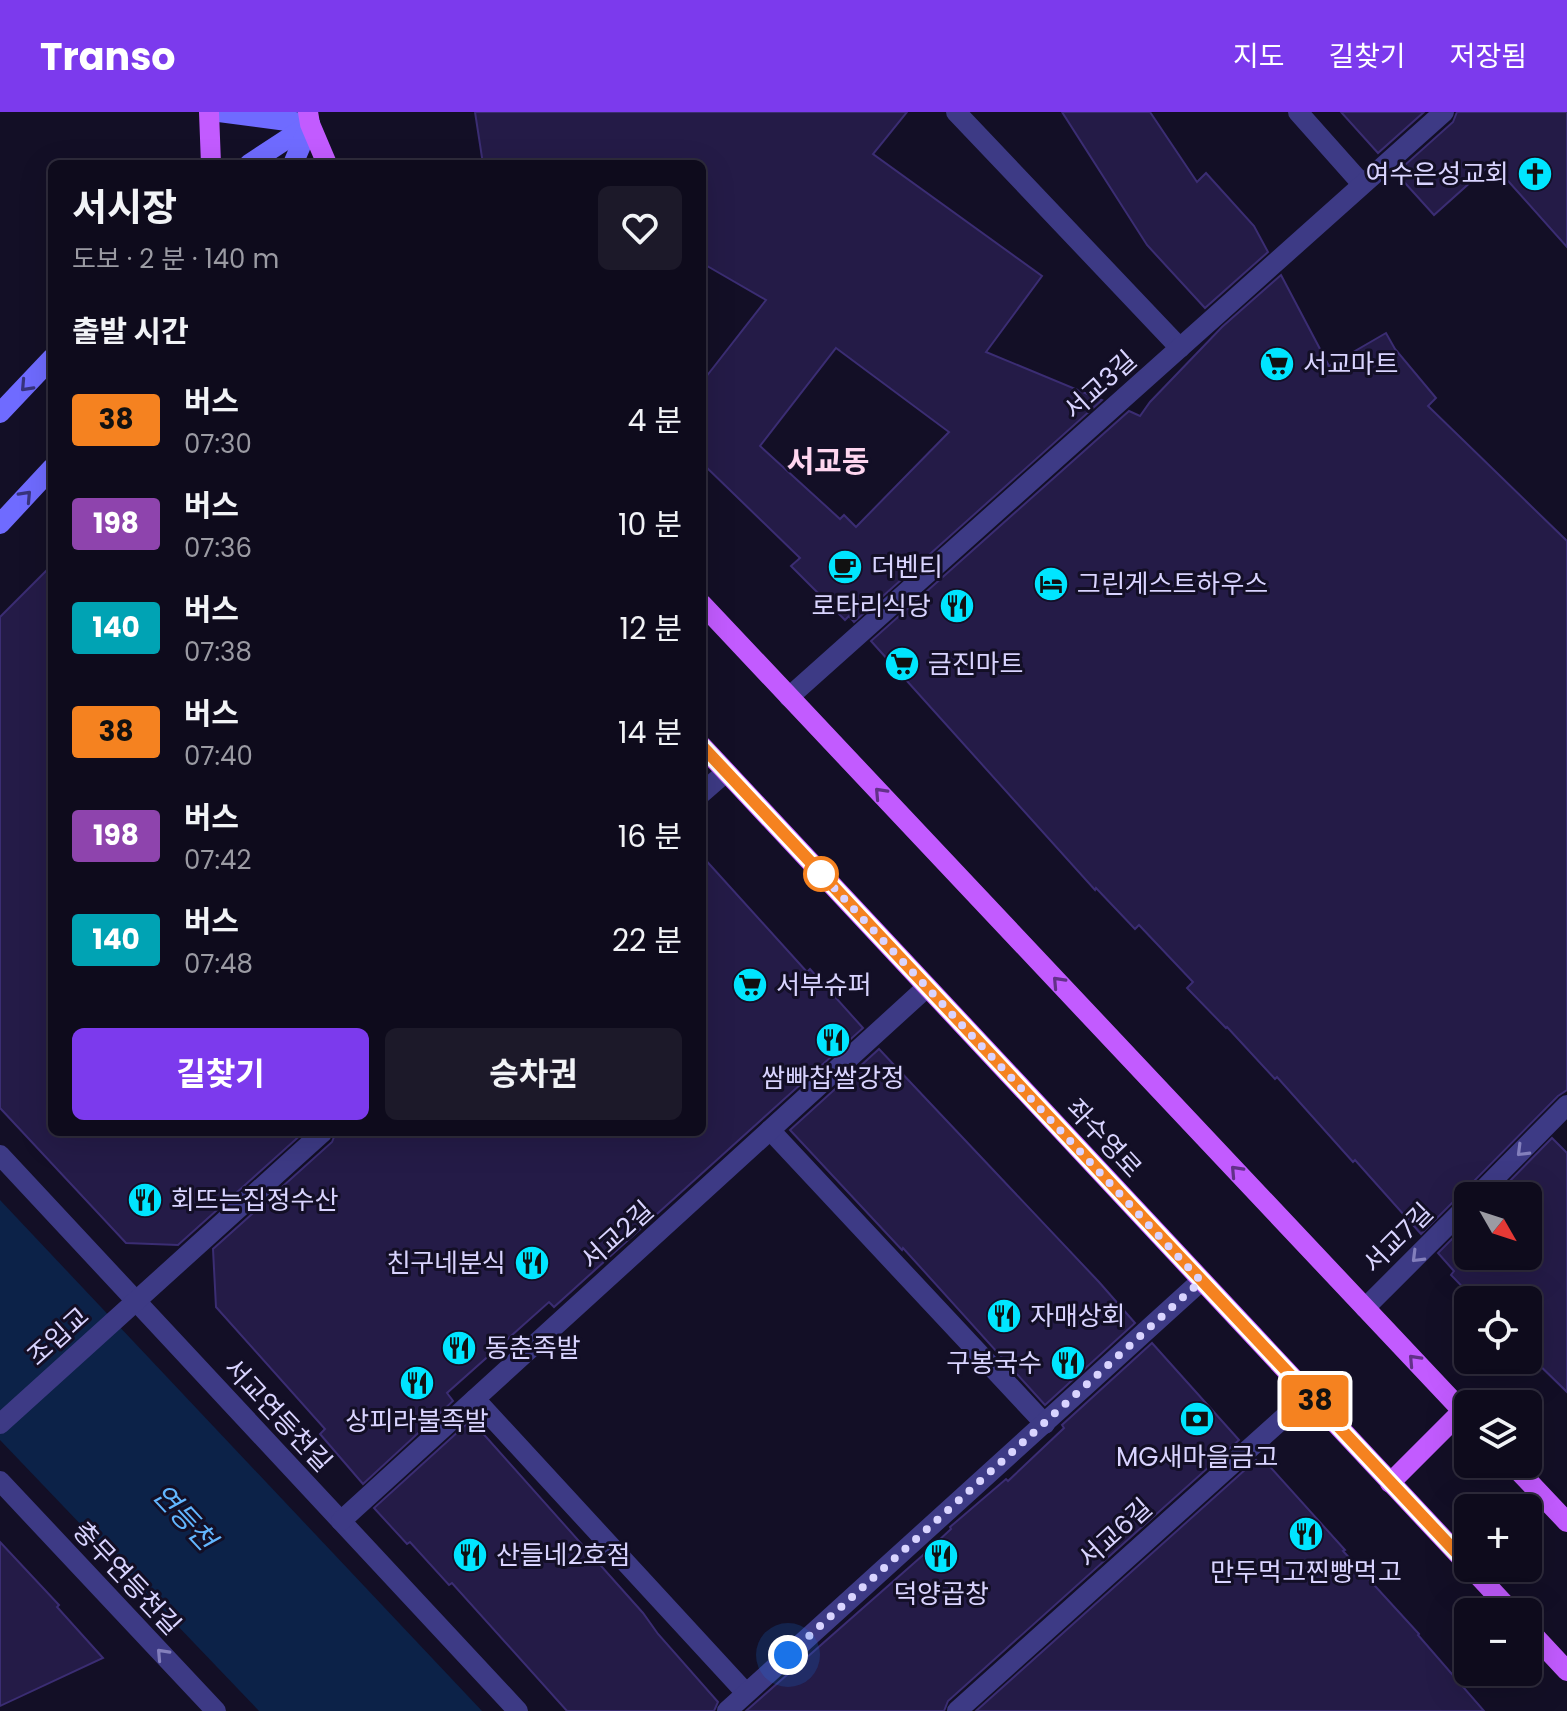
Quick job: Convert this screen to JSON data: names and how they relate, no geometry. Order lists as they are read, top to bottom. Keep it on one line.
{"streets":{"main road":["좌수영로"],"street":["서교3길","서교2길","서교7길","조입교","서교연등천길","서교6길","충무연등천길"]},"crossings":[["좌수영로","서교2길"],["좌수영로","서교6길"],["서교2길","서교연등천길"],["조입교","서교연등천길"]],"one_way":["서교7길","충무연등천길"],"districts":["서교동"],"water":["연등천"],"places":{"church":["여수은성교회"],"supermarket":["서교마트","금진마트","서부슈퍼"],"cafe":["더벤티"],"hotel":["그린게스트하우스"],"restaurant":["로타리식당","쌈빠찹쌀강정","회뜨는집정수산","친구네분식","자매상회","동춘족발","구봉국수","상피라불족발","만두먹고찐빵먹고","산들네2호점","덕양곱창"],"bank":["MG새마을금고"]},"lines":["bus line 38"],"north":"bottom right","page":{"header":"Transo","nav":["지도","길찾기","저장됨"],"on_map":"38","heading":[["서시장","도보 · 2 분 · 140 m"],"출발 시간"],"list":[{"mark":"38","name":"버스","note":"07:30","value":"4 분"},{"mark":"198","name":"버스","note":"07:36","value":"10 분"},{"mark":"140","name":"버스","note":"07:38","value":"12 분"},{"mark":"38","name":"버스","note":"07:40","value":"14 분"},{"mark":"198","name":"버스","note":"07:42","value":"16 분"},{"mark":"140","name":"버스","note":"07:48","value":"22 분"}],"buttons":["길찾기","승차권"],"map_buttons":["+","−"]}}
